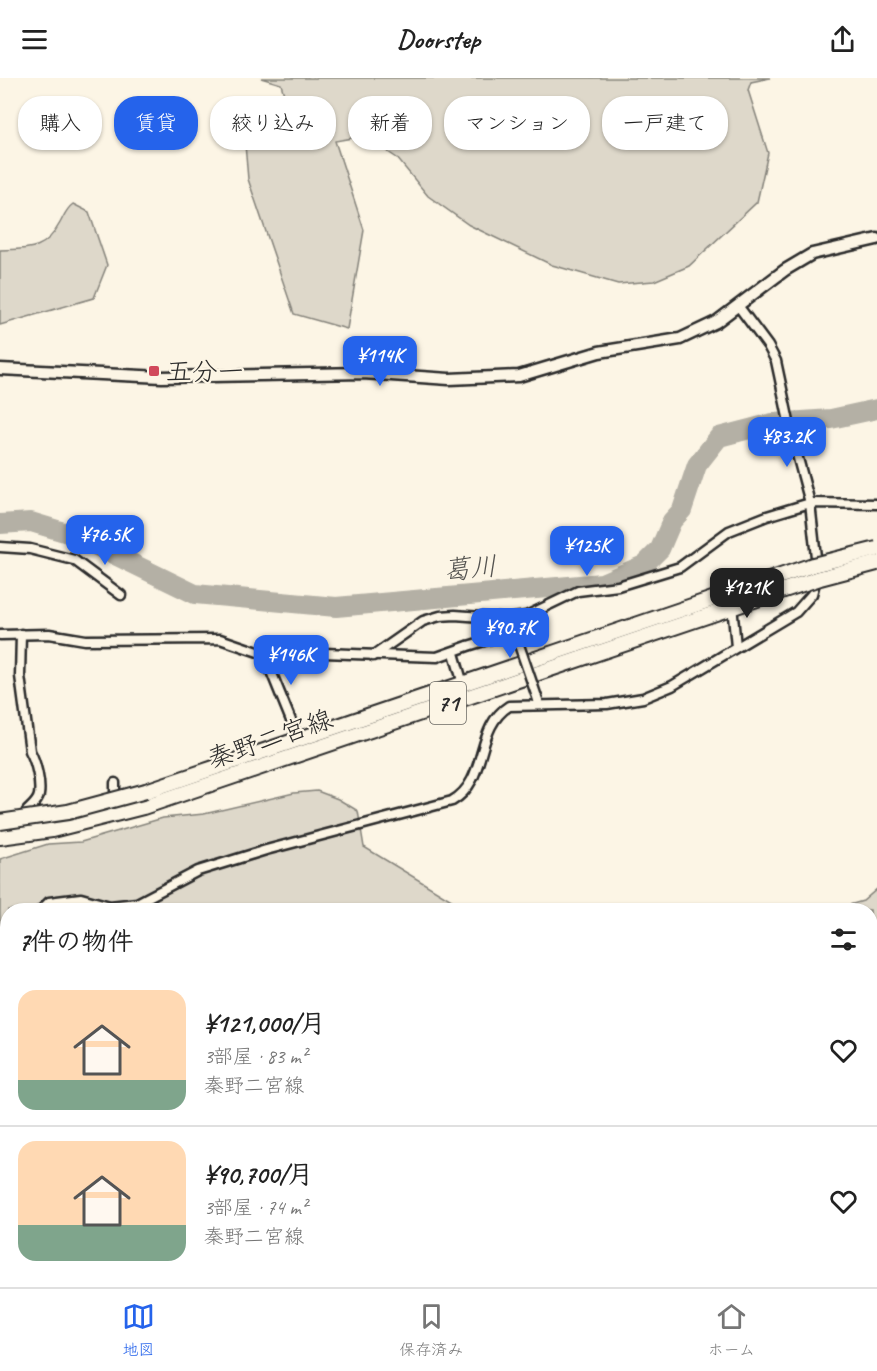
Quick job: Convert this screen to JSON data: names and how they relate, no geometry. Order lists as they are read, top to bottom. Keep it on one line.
{"streets":{"main road":["71","秦野二宮線"]},"crossings":[["71","秦野二宮線"]],"water":["葛川"],"places":{"transit":["五分一"]},"page":{"header":"Doorstep","chip":["購入","賃貸","絞り込み","新着","マンション","一戸建て"],"price":["¥114K","¥83.2K","¥76.5K","¥125K","¥121K","¥90.7K","¥146K"],"heading":"7件の物件","list":[{"name":"¥121,000/月","note":"3部屋 · 83 m² · 秦野二宮線"},{"name":"¥90,700/月","note":"3部屋 · 74 m² · 秦野二宮線"}],"tabs":["地図","保存済み","ホーム"]}}
